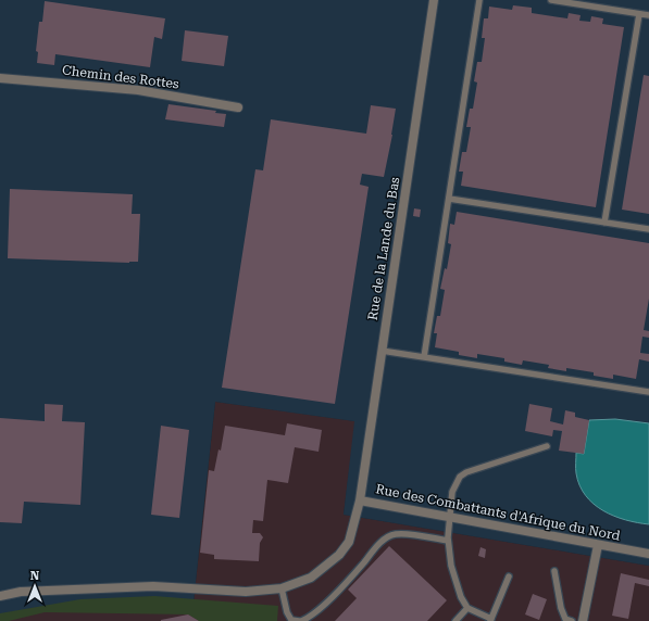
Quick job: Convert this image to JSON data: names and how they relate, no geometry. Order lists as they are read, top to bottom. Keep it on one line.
{"streets":{"street":["Chemin des Rottes","Rue de la Lande du Bas","Rue des Combattants d'Afrique du Nord"]},"crossings":[["Rue de la Lande du Bas","Rue des Combattants d'Afrique du Nord"]],"north":"top"}
